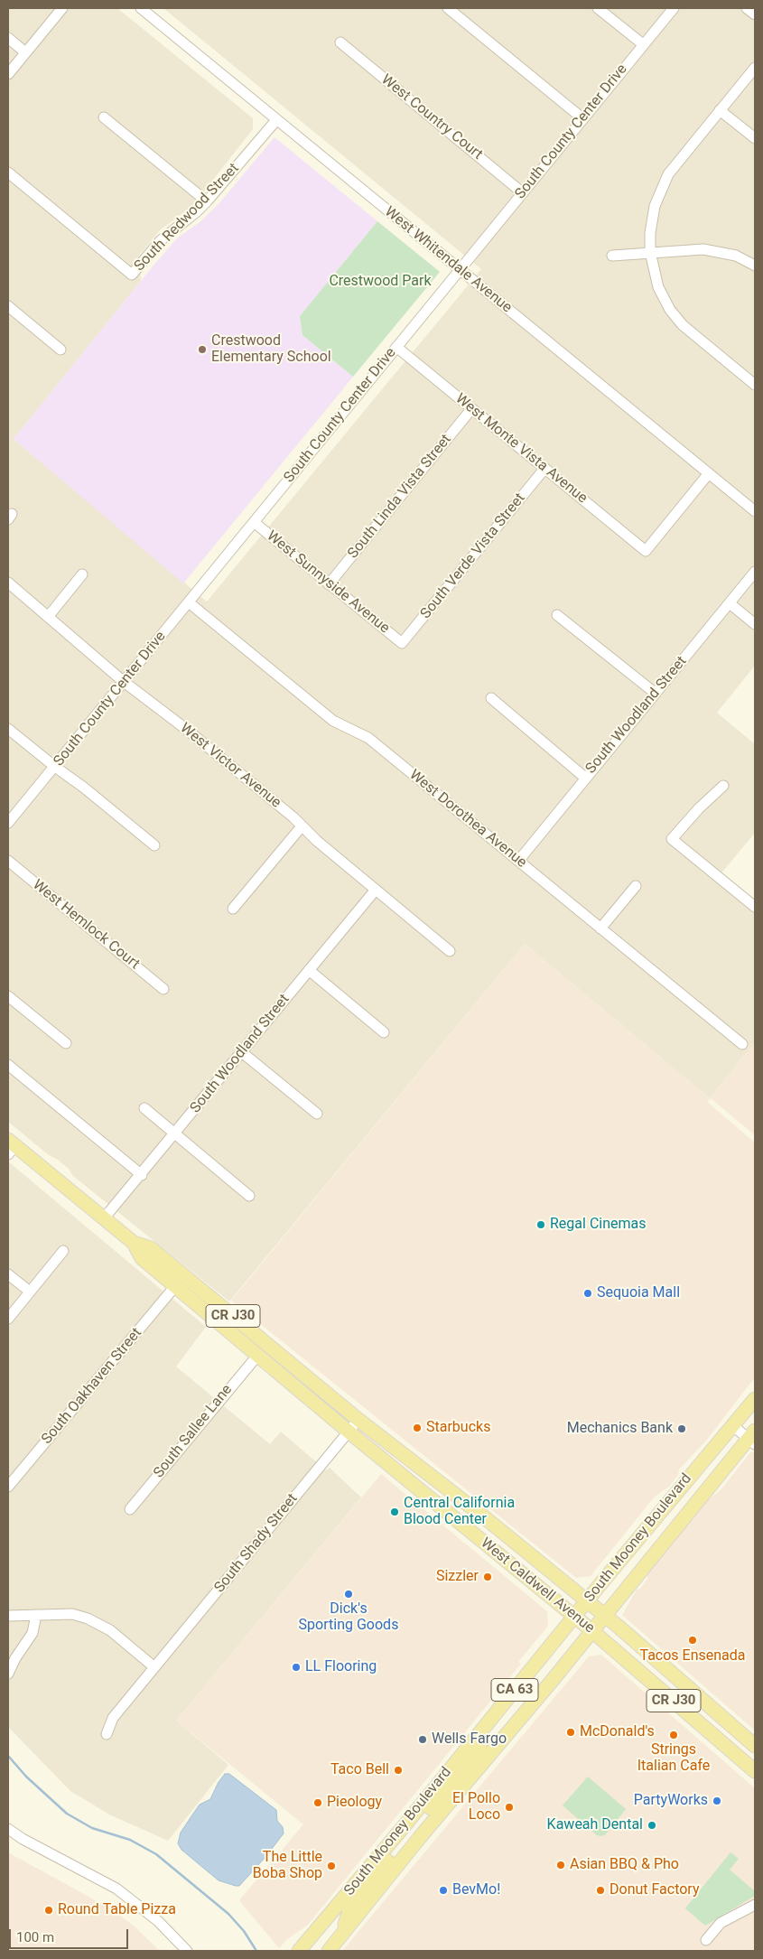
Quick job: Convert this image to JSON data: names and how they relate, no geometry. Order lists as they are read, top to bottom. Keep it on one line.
{"streets":{"main road":["CR J30","South Mooney Boulevard","West Caldwell Avenue","CA 63"],"street":["West Country Court","South County Center Drive","South Redwood Street","West Whitendale Avenue","West Monte Vista Avenue","South Linda Vista Street","South Verde Vista Street","West Sunnyside Avenue","South Woodland Street","West Victor Avenue","West Dorothea Avenue","West Hemlock Court","South Oakhaven Street","South Sallee Lane","South Shady Street"]},"crossings":[["West Country Court","South County Center Drive"],["South County Center Drive","West Whitendale Avenue"],["South County Center Drive","West Monte Vista Avenue"],["South County Center Drive","West Sunnyside Avenue"],["South County Center Drive","West Victor Avenue"],["South County Center Drive","West Dorothea Avenue"],["South Redwood Street","West Whitendale Avenue"],["West Whitendale Avenue","West Monte Vista Avenue"],["West Monte Vista Avenue","South Linda Vista Street"],["West Monte Vista Avenue","South Verde Vista Street"],["South Linda Vista Street","West Sunnyside Avenue"],["South Verde Vista Street","West Sunnyside Avenue"],["South Woodland Street","West Victor Avenue"],["South Woodland Street","West Dorothea Avenue"],["South Woodland Street","West Caldwell Avenue"],["South Oakhaven Street","West Caldwell Avenue"],["South Sallee Lane","West Caldwell Avenue"],["South Mooney Boulevard","West Caldwell Avenue"],["South Shady Street","West Caldwell Avenue"]],"parks":["Crestwood Park"],"places":["Crestwood Elementary School","Regal Cinemas","Sequoia Mall","Starbucks","Mechanics Bank","Central California Blood Center","Sizzler","Dick's Sporting Goods","Tacos Ensenada","LL Flooring","McDonald's","Strings Italian Cafe","Wells Fargo","Taco Bell","PartyWorks","Pieology","El Pollo Loco","Kaweah Dental","Asian BBQ & Pho","The Little Boba Shop","BevMo!","Donut Factory","Round Table Pizza"],"scale_bar":"100 m"}
